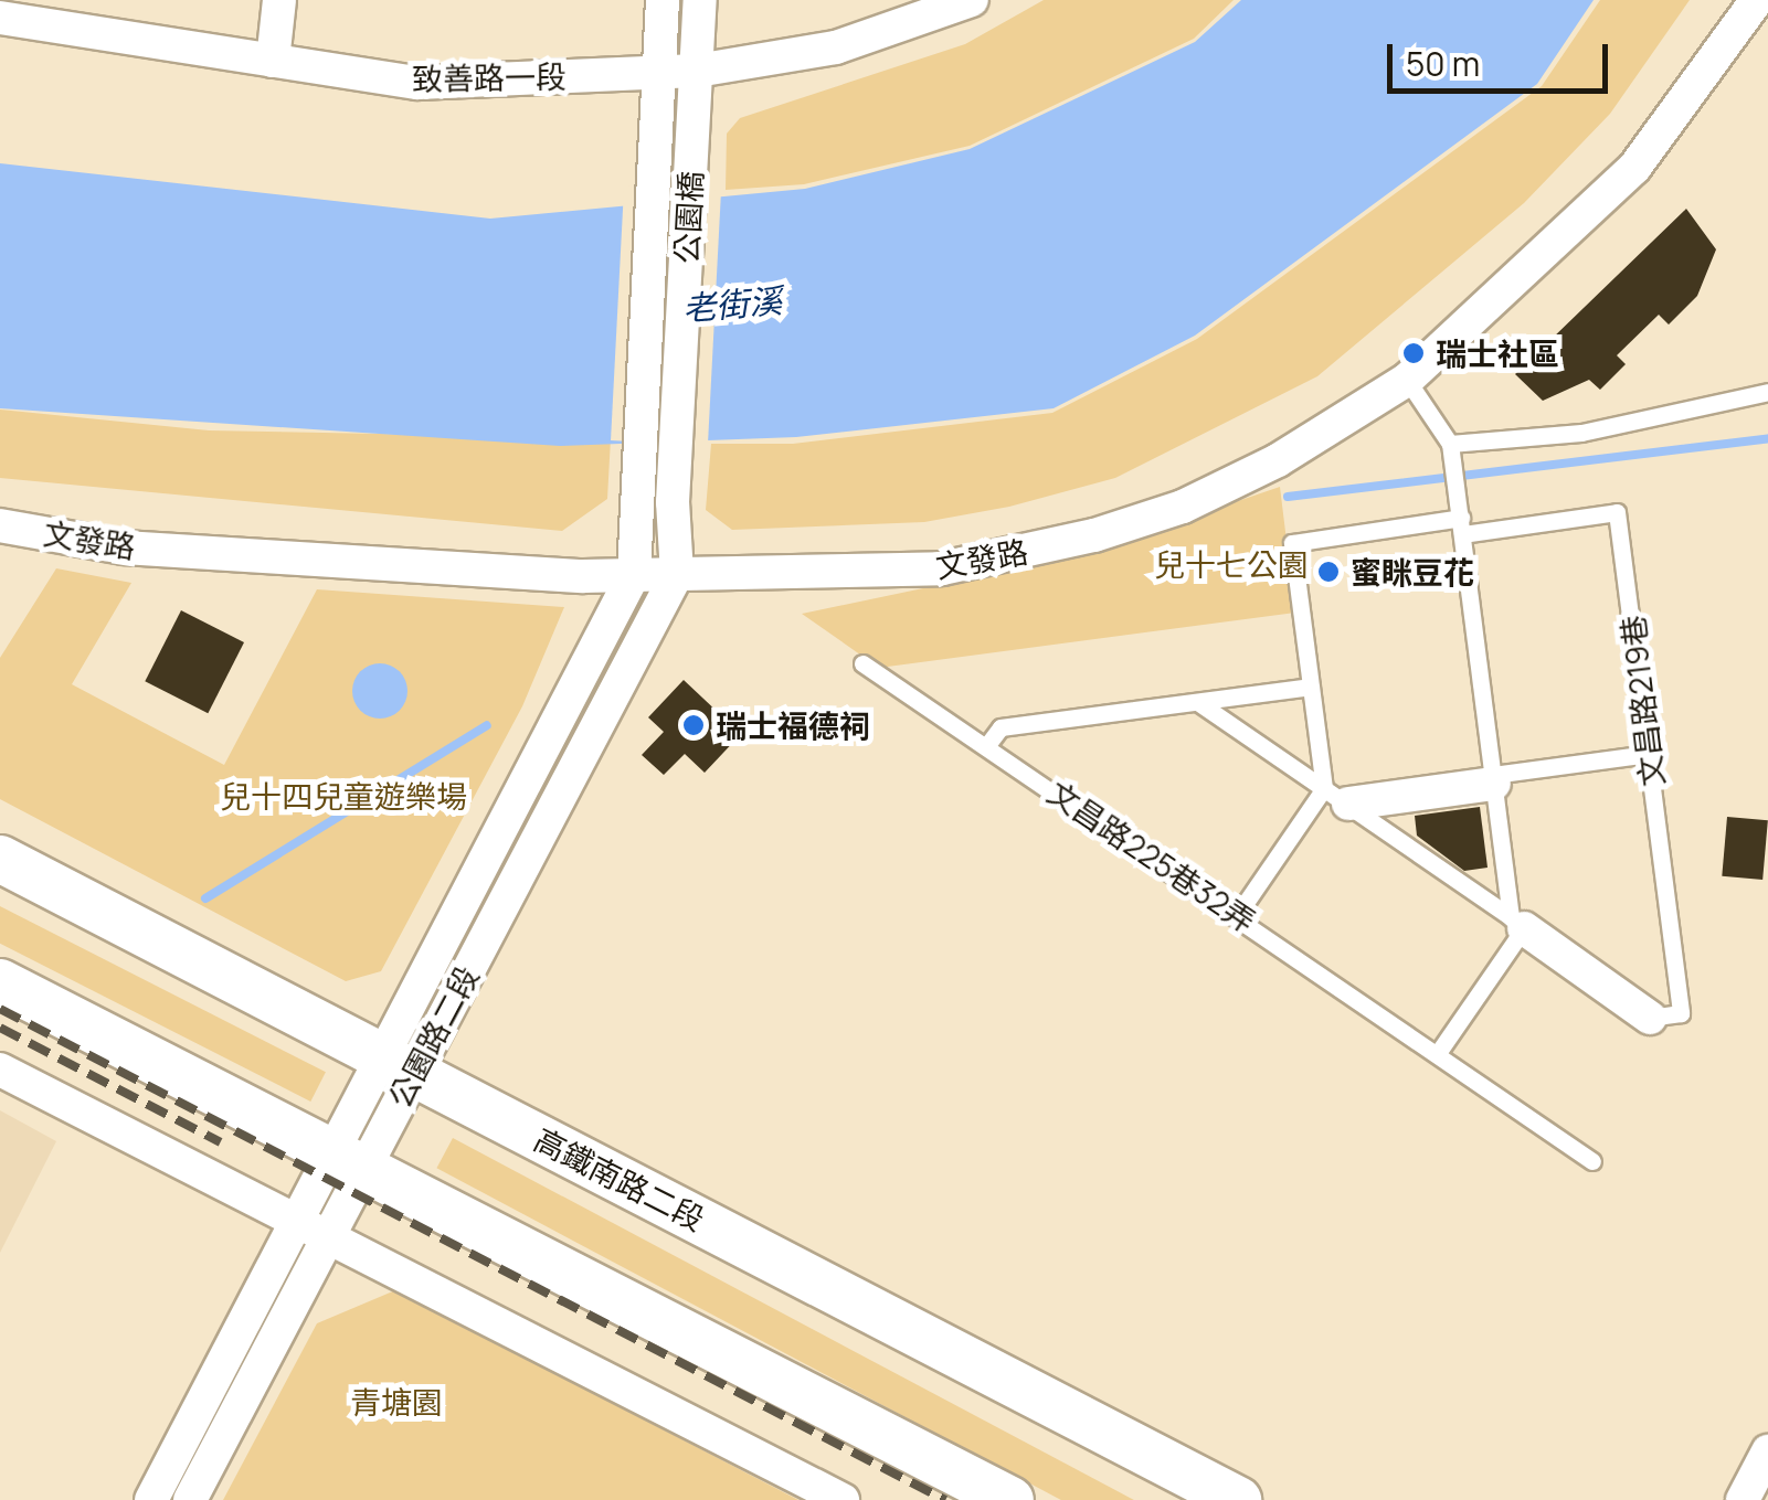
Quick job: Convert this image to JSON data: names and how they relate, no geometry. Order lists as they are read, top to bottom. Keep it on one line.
{"streets":{"street":["致善路一段","公園橋","文發路","公園路二段","高鐵南路二段"],"lane":["文昌路219巷","文昌路225巷32弄"]},"crossings":[["文發路","公園路二段"],["公園路二段","高鐵南路二段"]],"water":["老街溪"],"parks":["兒十七公園","兒十四兒童遊樂場","青塘園"],"places":["瑞士社區","蜜眯豆花","瑞士福德祠"],"scale_bar":"50 m"}
